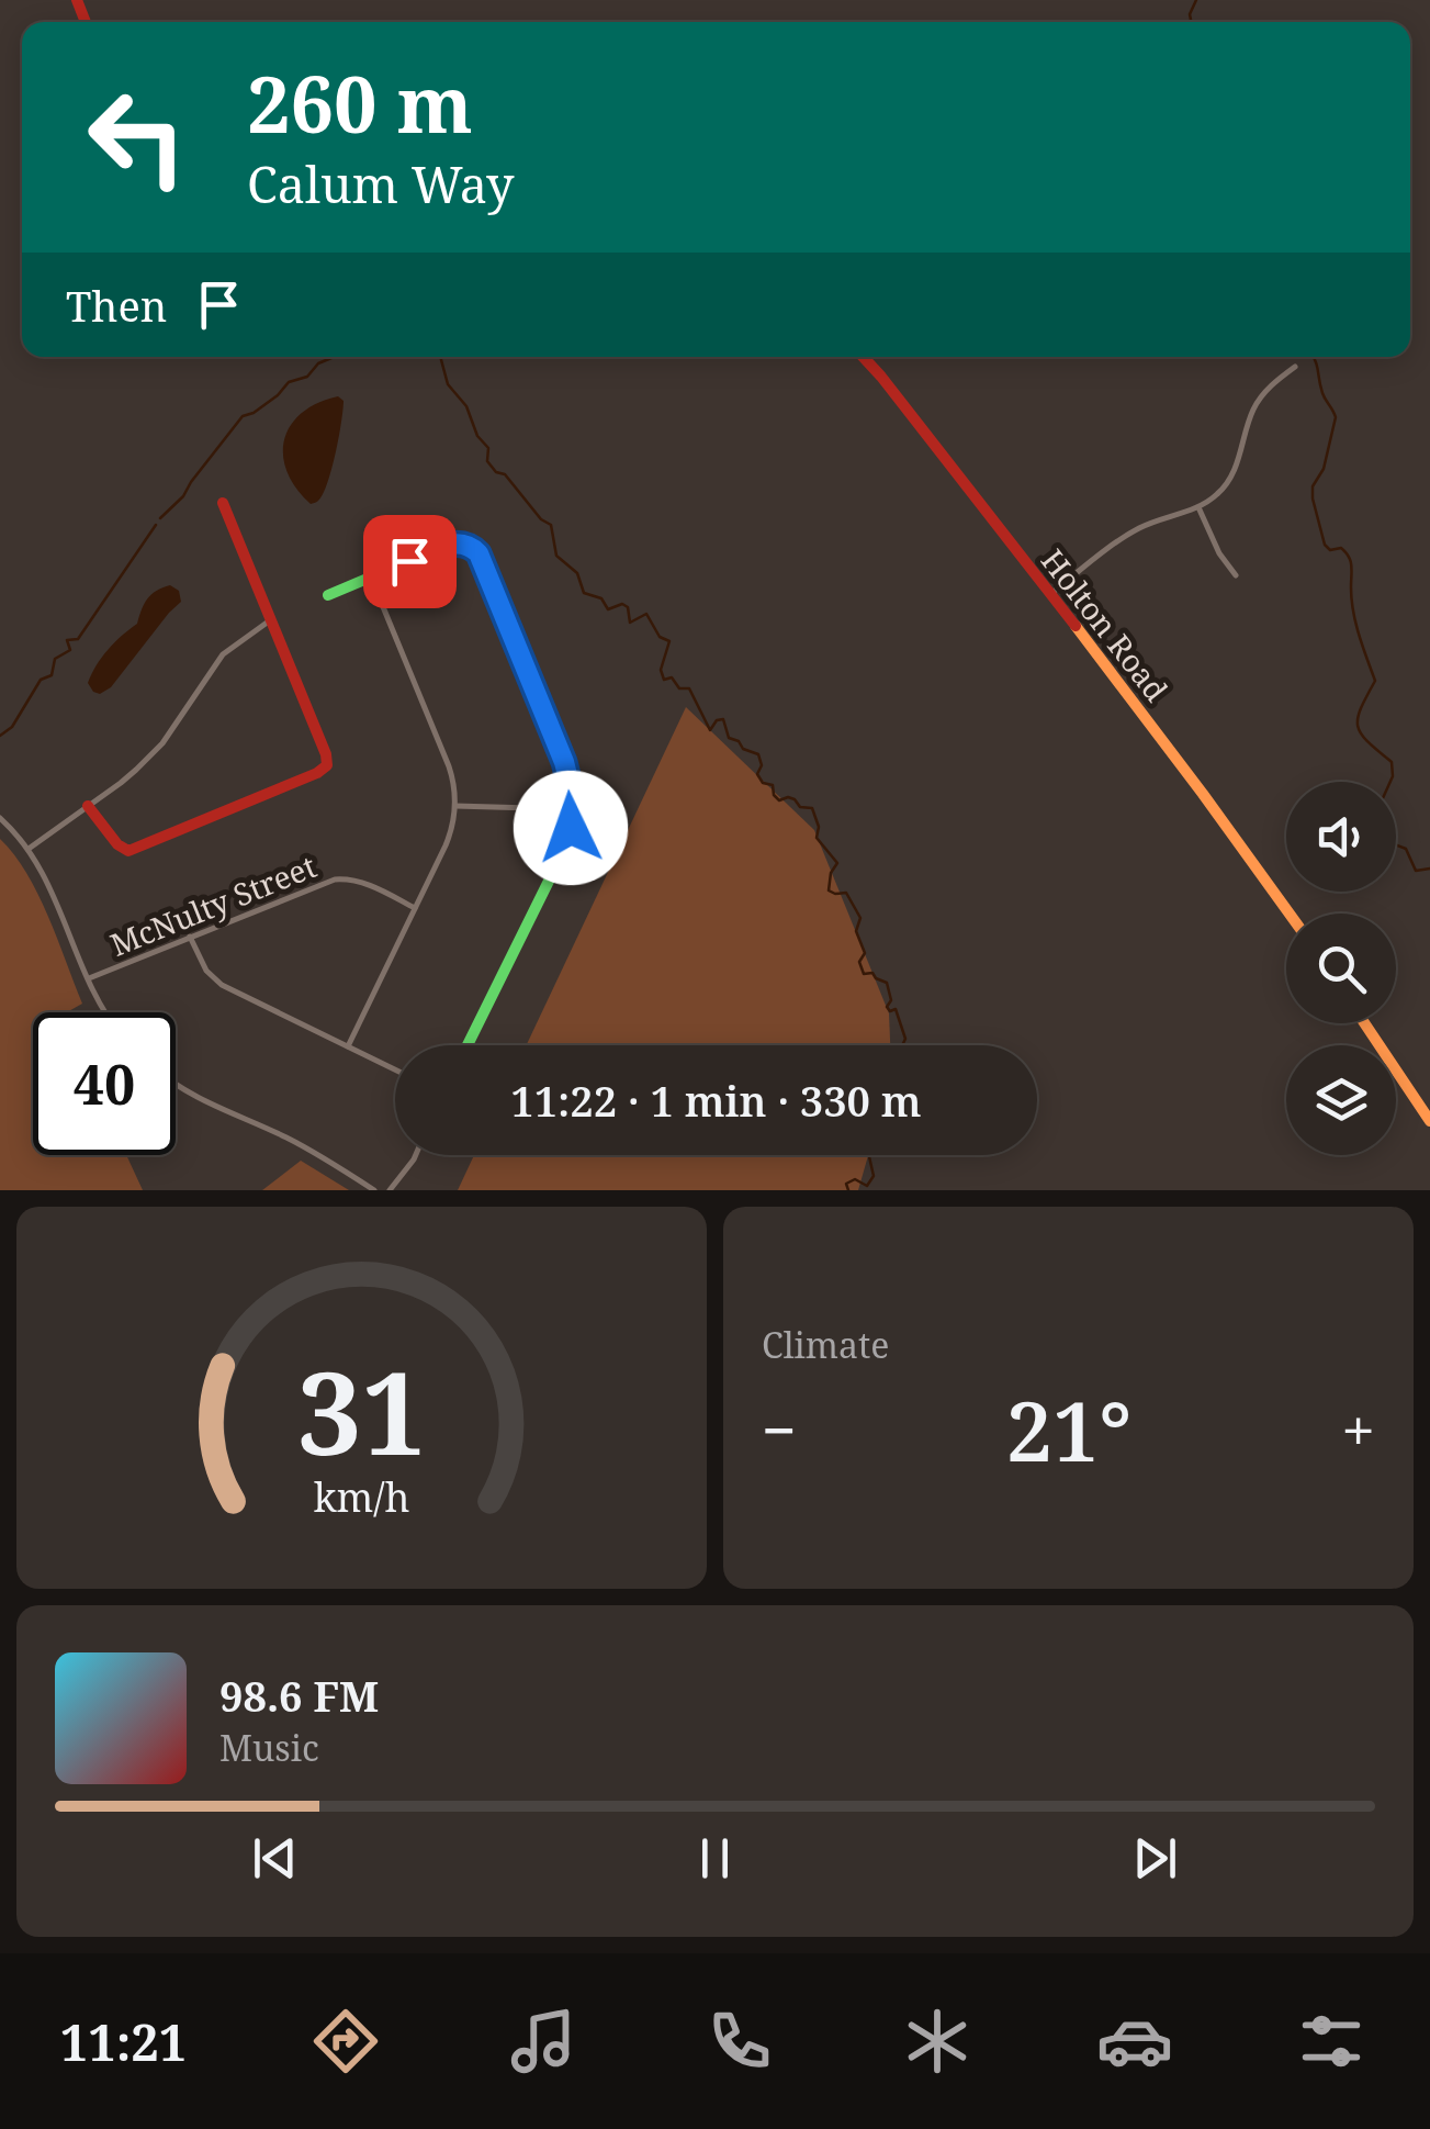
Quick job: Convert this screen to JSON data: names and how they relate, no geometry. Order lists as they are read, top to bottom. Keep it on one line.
{"streets":{"street":["Holton Road","McNulty Street"]},"page":{"turn":["260 m","Calum Way"],"then":"Then","limit":"40","trip":"11:22 · 1 min · 330 m","tile":"Climate","heat":["−","21°","+"],"song":["98.6 FM","Music"],"tabs":"11:21","gauge":["31","km/h"]}}
